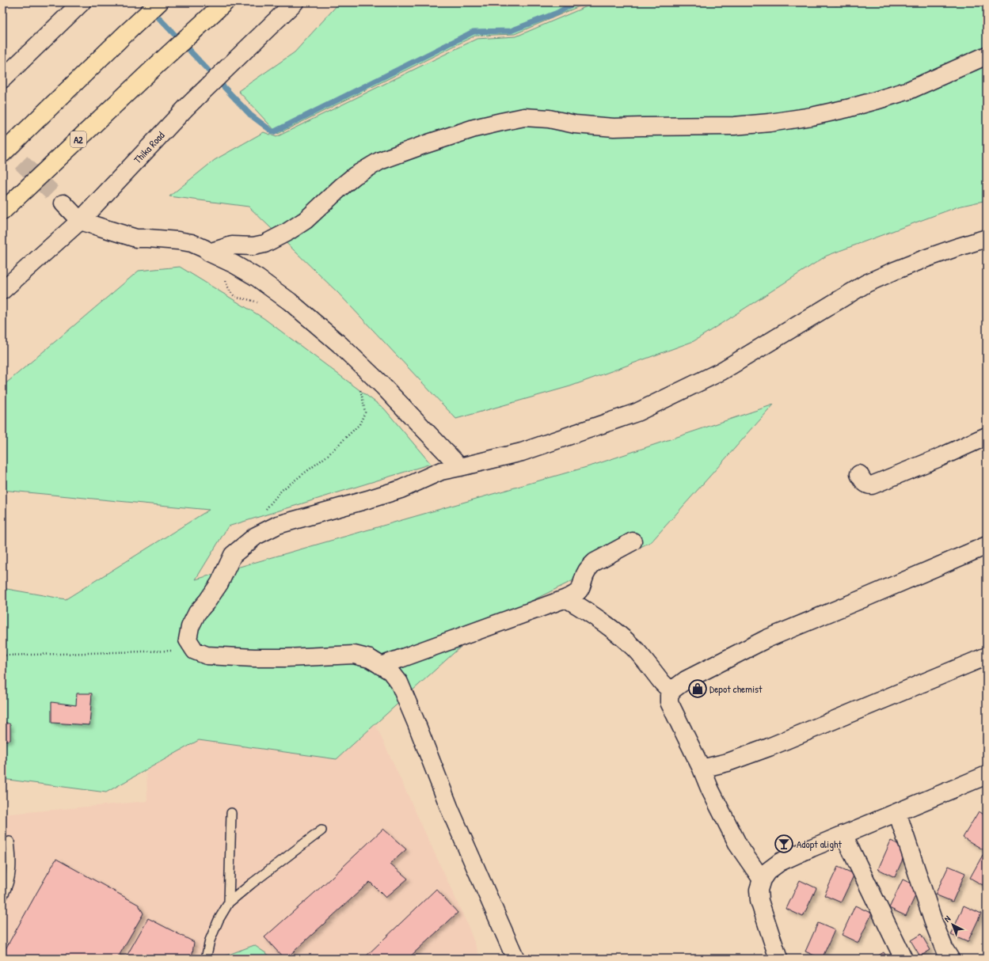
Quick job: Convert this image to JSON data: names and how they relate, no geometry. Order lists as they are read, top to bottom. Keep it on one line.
{"streets":{"highway":["A2"],"street":["Thika Road"]},"places":{"shop":["Depot chemist"],"bar":["Adopt alight"]},"north":"top left"}
